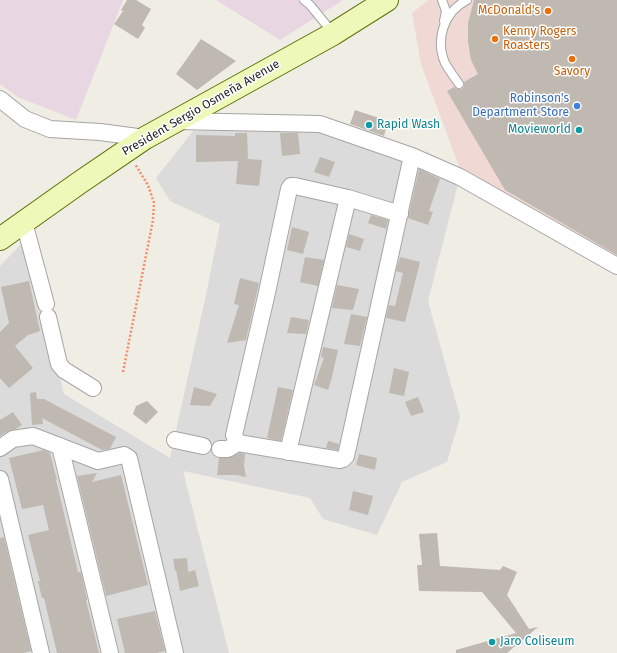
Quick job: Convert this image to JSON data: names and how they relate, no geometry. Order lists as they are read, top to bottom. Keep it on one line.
{"streets":{"main road":["President Sergio Osmeña Avenue"]},"places":["McDonald's","Kenny Rogers Roasters","Savory","Robinson's Department Store","Rapid Wash","Movieworld","Jaro Coliseum"]}
